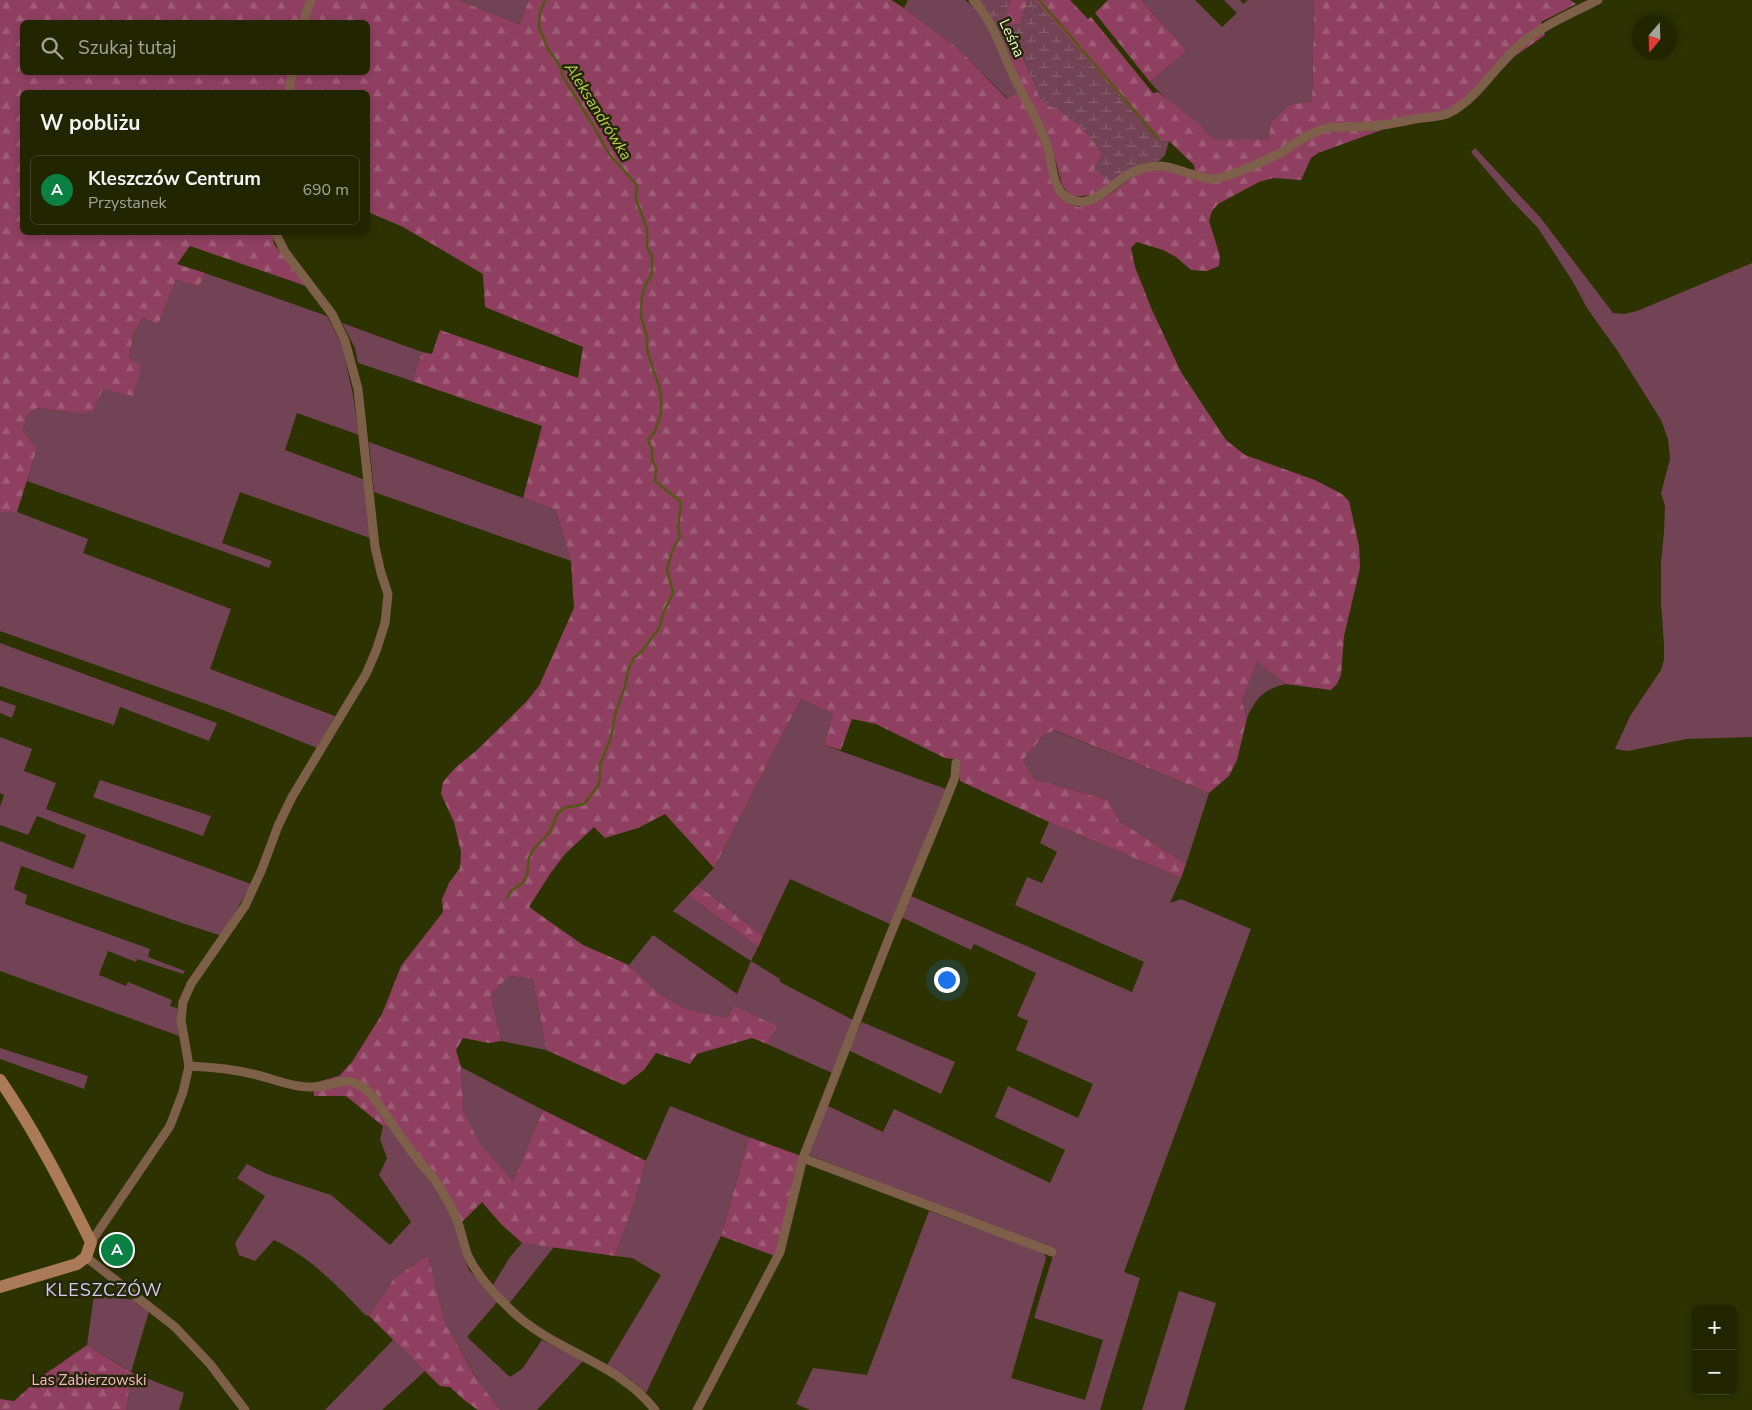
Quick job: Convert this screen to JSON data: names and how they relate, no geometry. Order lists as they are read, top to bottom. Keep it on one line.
{"streets":{"street":["Leśna"]},"districts":["KLESZCZÓW"],"water":["Aleksandrówka"],"parks":["Las Zabierzowski"],"north":"bottom","page":{"search":"Szukaj tutaj","heading":"W pobliżu","list":[{"mark":"A","name":"Kleszczów Centrum","note":"Przystanek","value":"690 m"}],"pins":"A","map_buttons":["+","−"]}}
